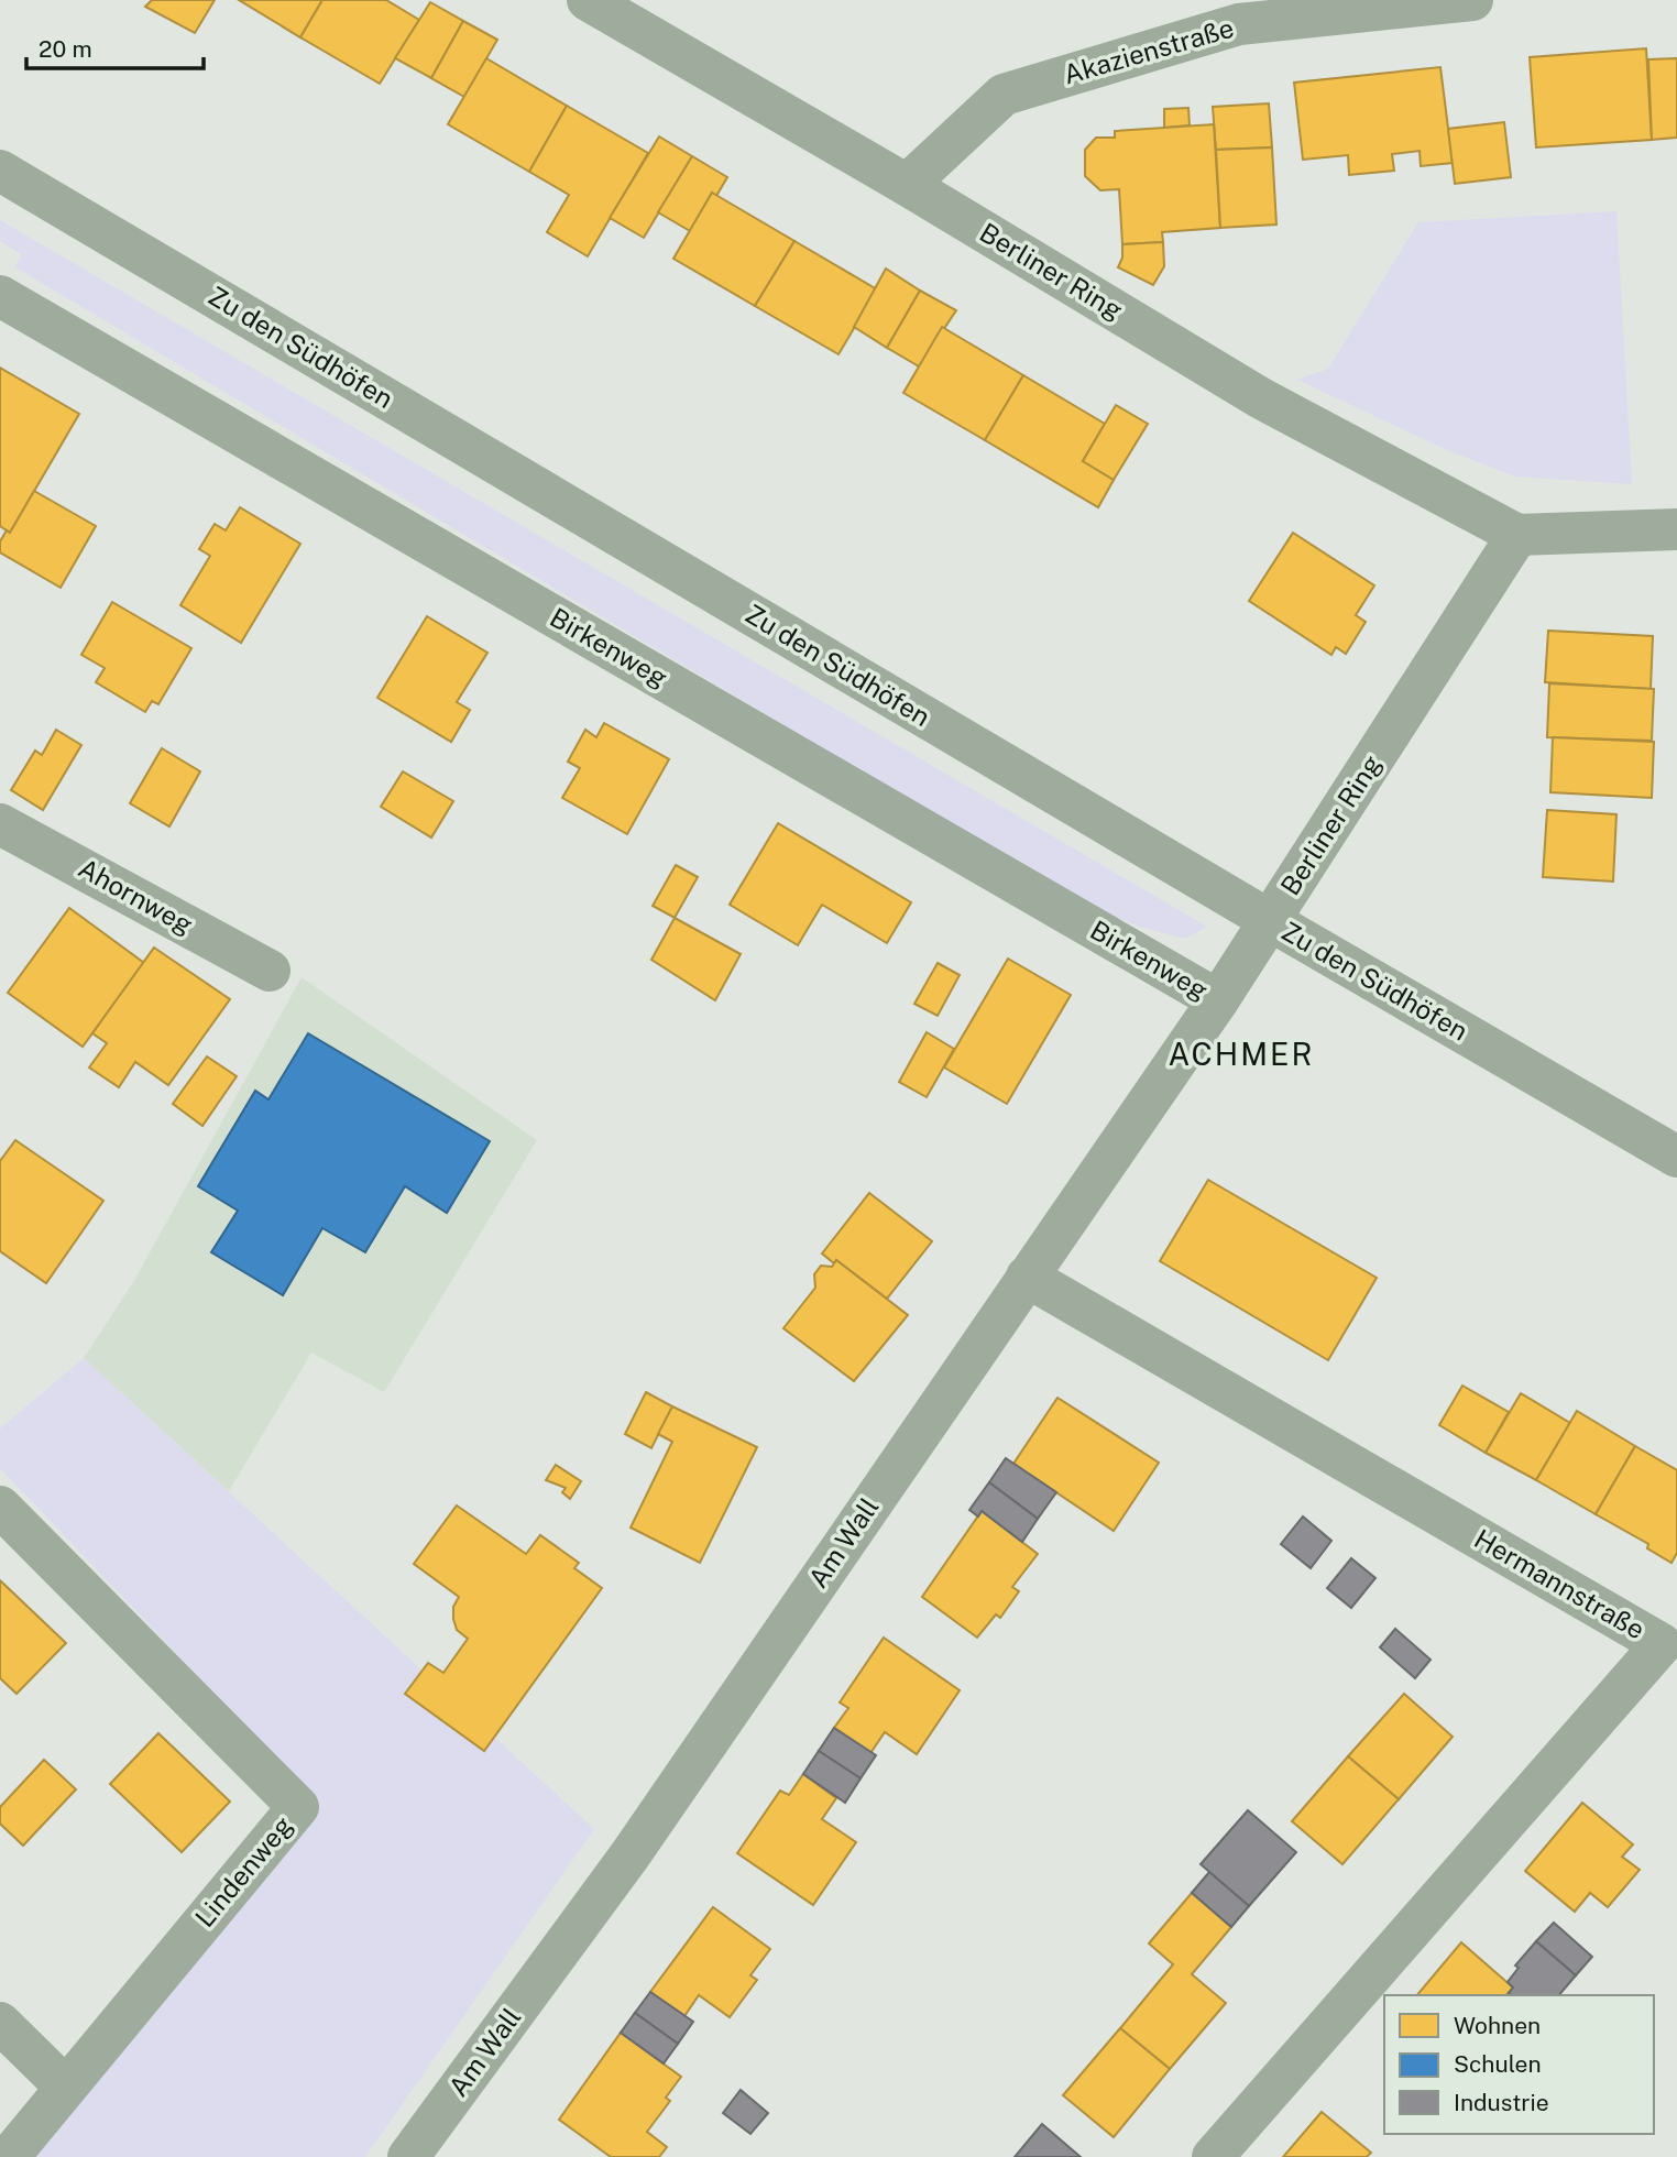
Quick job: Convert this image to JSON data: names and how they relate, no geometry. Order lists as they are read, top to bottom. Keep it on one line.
{"streets":{"street":["Akazienstraße","Berliner Ring","Zu den Südhöfen","Birkenweg","Ahornweg","Am Wall","Hermannstraße","Lindenweg"]},"crossings":[["Akazienstraße","Berliner Ring"],["Berliner Ring","Zu den Südhöfen"],["Berliner Ring","Am Wall"],["Zu den Südhöfen","Am Wall"],["Birkenweg","Am Wall"],["Am Wall","Hermannstraße"]],"districts":["ACHMER"],"legend":["Wohnen","Schulen","Industrie"],"scale_bar":"20 m"}
